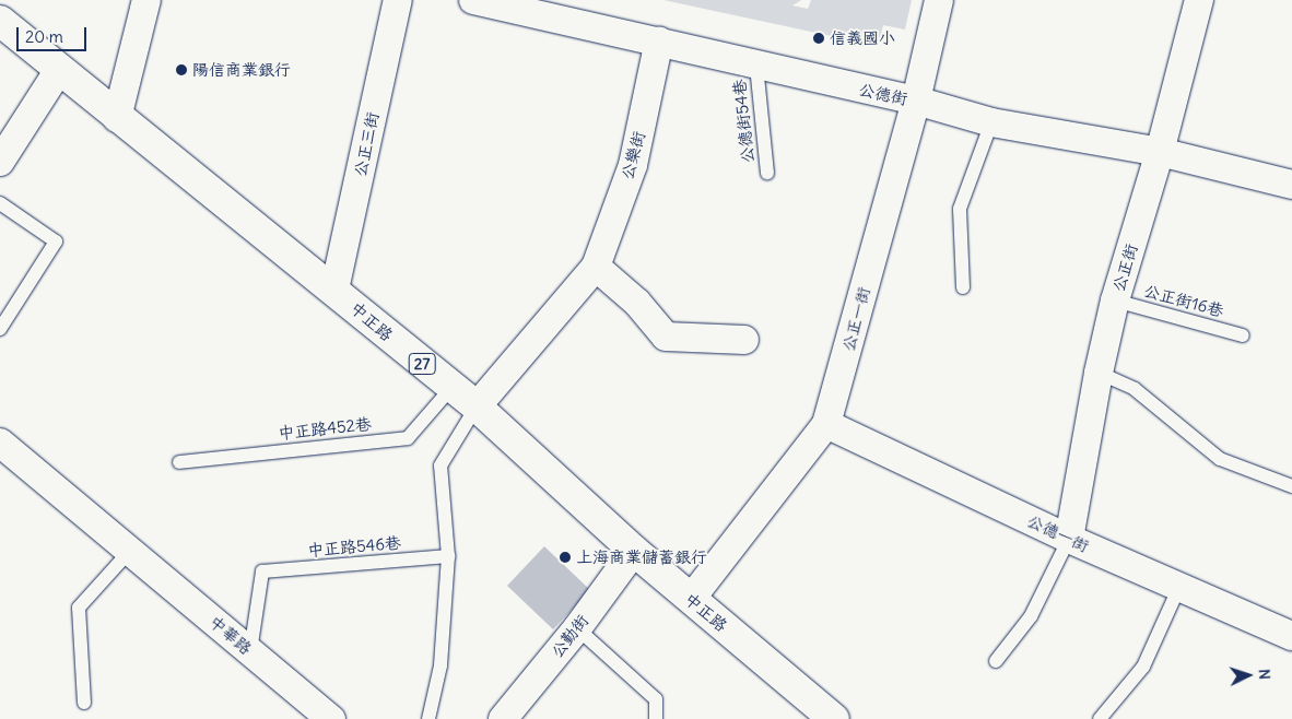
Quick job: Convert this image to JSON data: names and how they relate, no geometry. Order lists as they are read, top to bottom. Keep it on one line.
{"streets":{"main road":["中正路","27"],"street":["公德街","公正三街","公樂街","公正街","公正一街","公德一街","中華路","公勤街"],"lane":["公德街54巷","公正街16巷","中正路452巷","中正路546巷"]},"crossings":[["公德街","公德街54巷"],["公德街","公樂街"],["公德街","公正街"],["公德街","公正一街"],["公正三街","中正路"],["公樂街","中正路"],["公正街","公正街16巷"],["公正街","公德一街"],["公正一街","中正路"],["公正一街","公德一街"],["中正路","中正路452巷"],["中正路","公勤街"],["中正路546巷","中華路"]],"places":["信義國小","陽信商業銀行","上海商業儲蓄銀行"],"scale_bar":"20 m","north":"right"}
